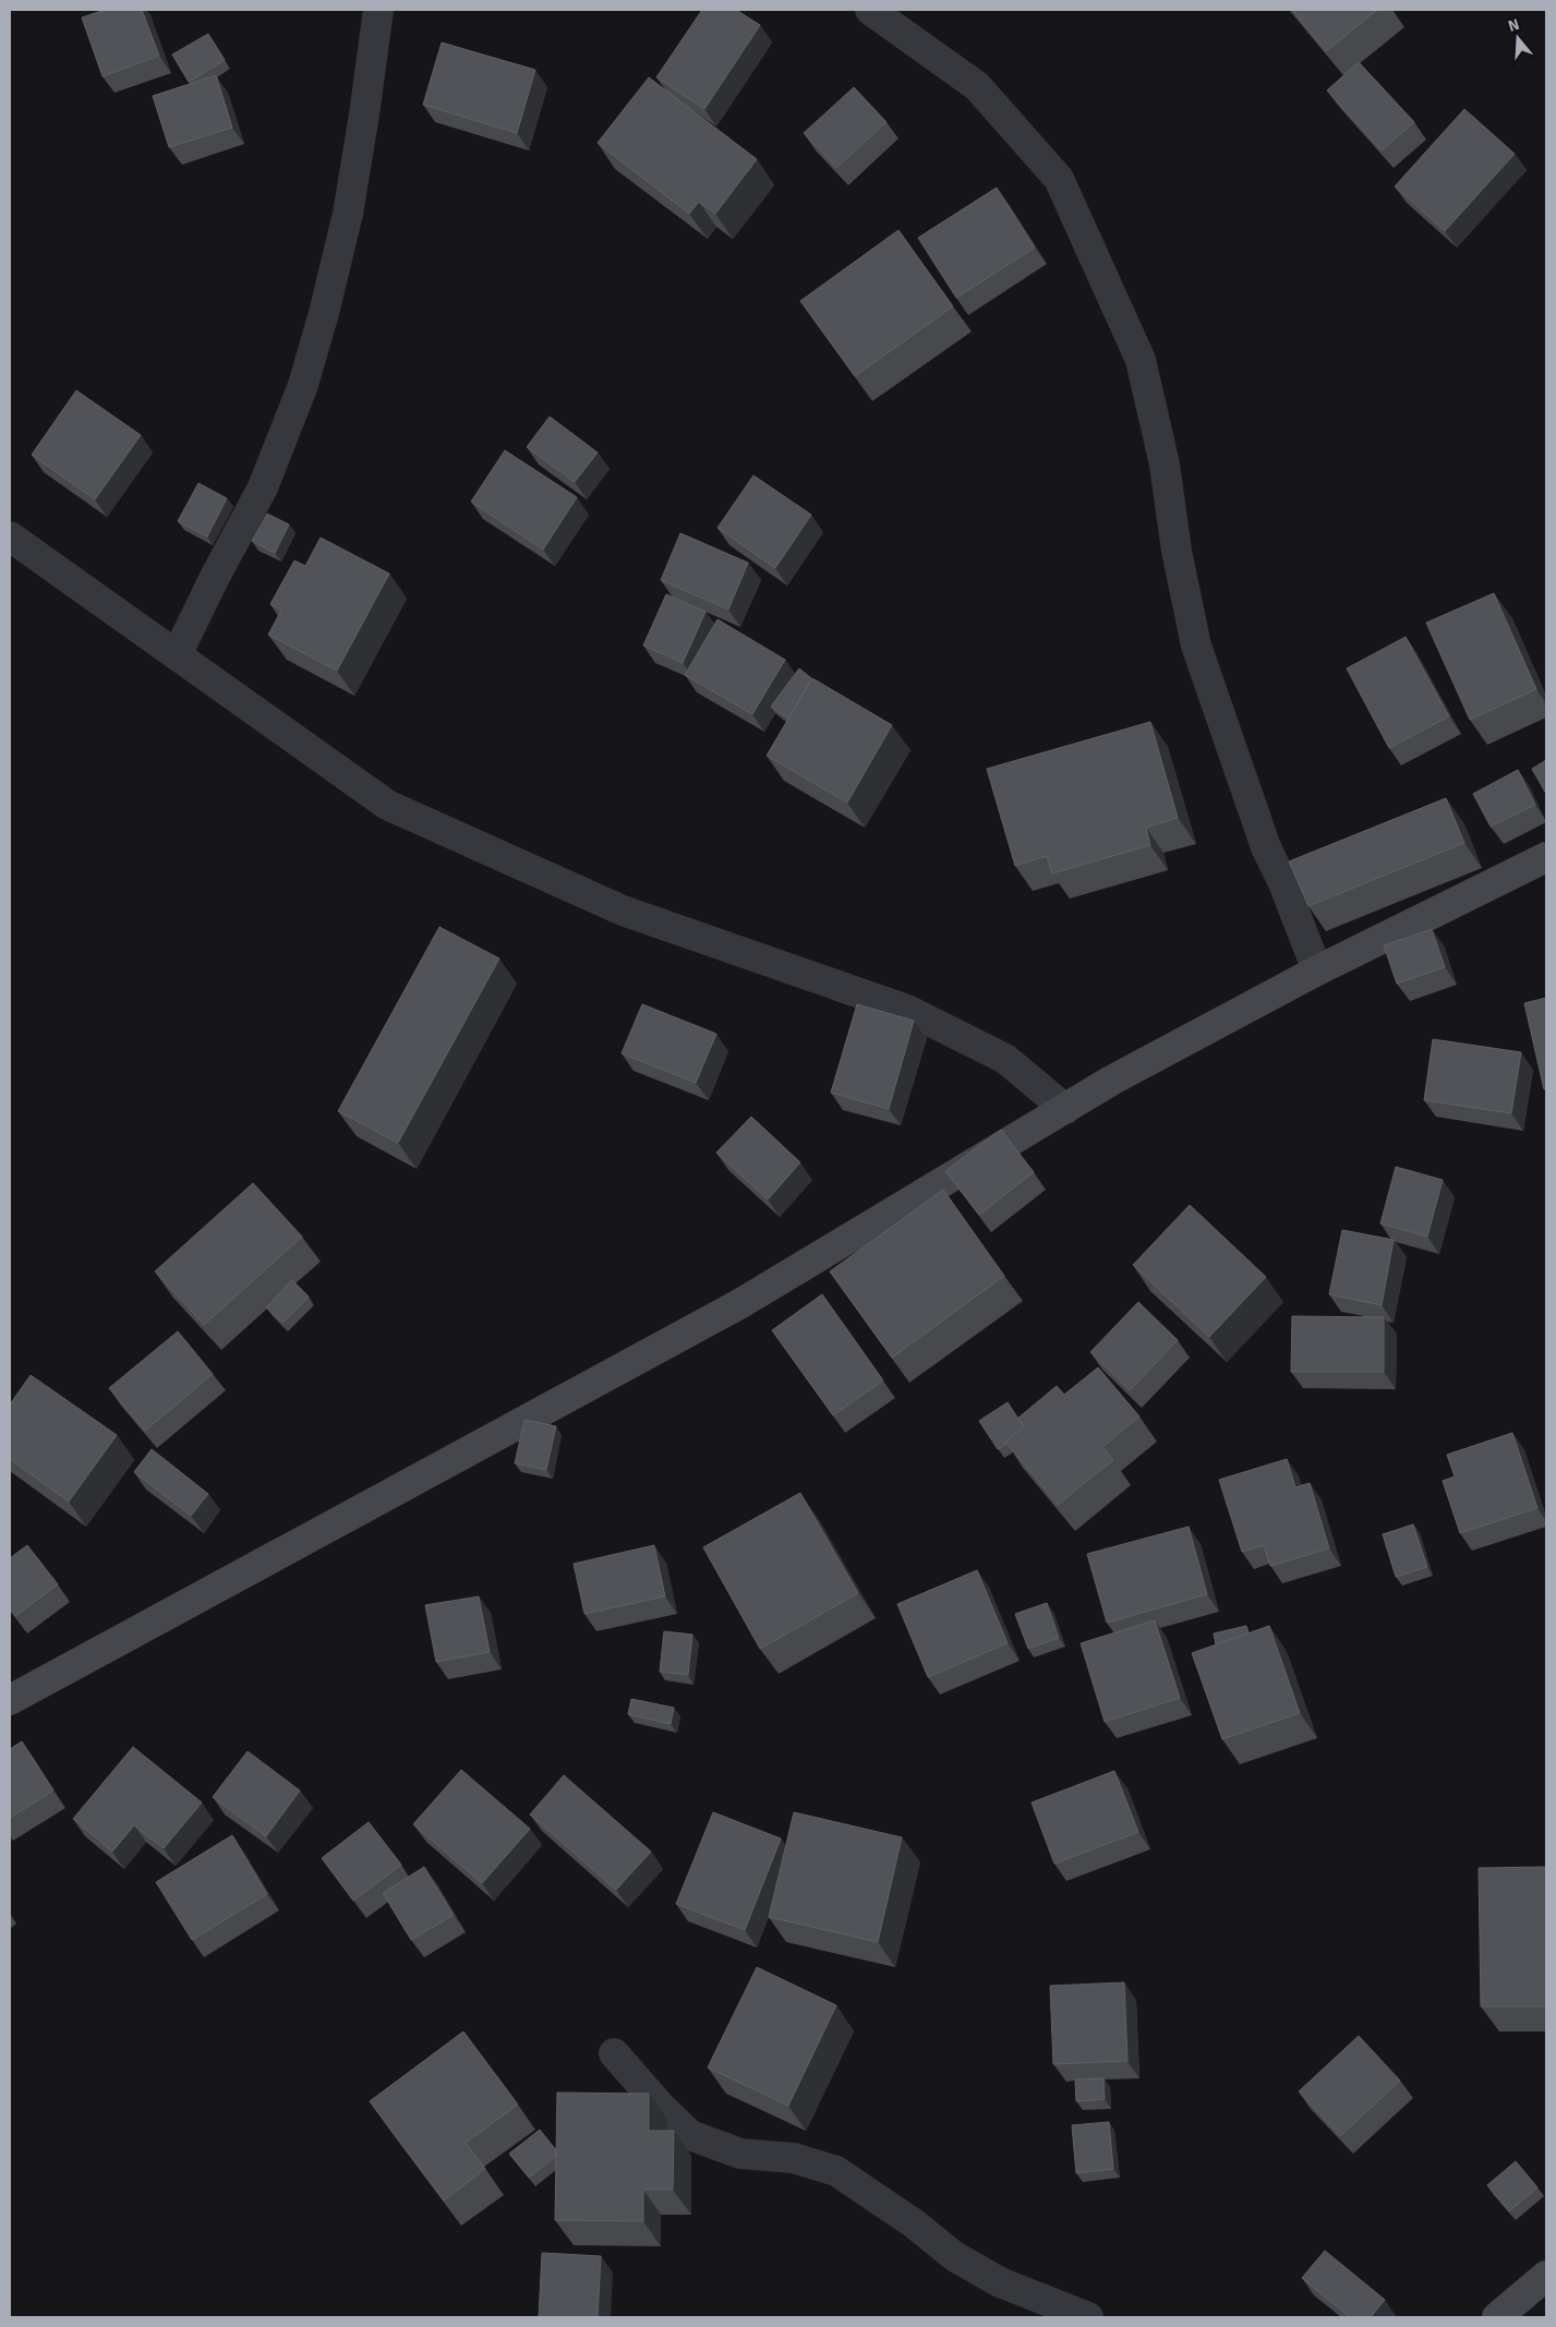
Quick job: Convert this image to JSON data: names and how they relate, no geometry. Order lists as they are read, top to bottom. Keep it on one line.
{"north":"top"}
